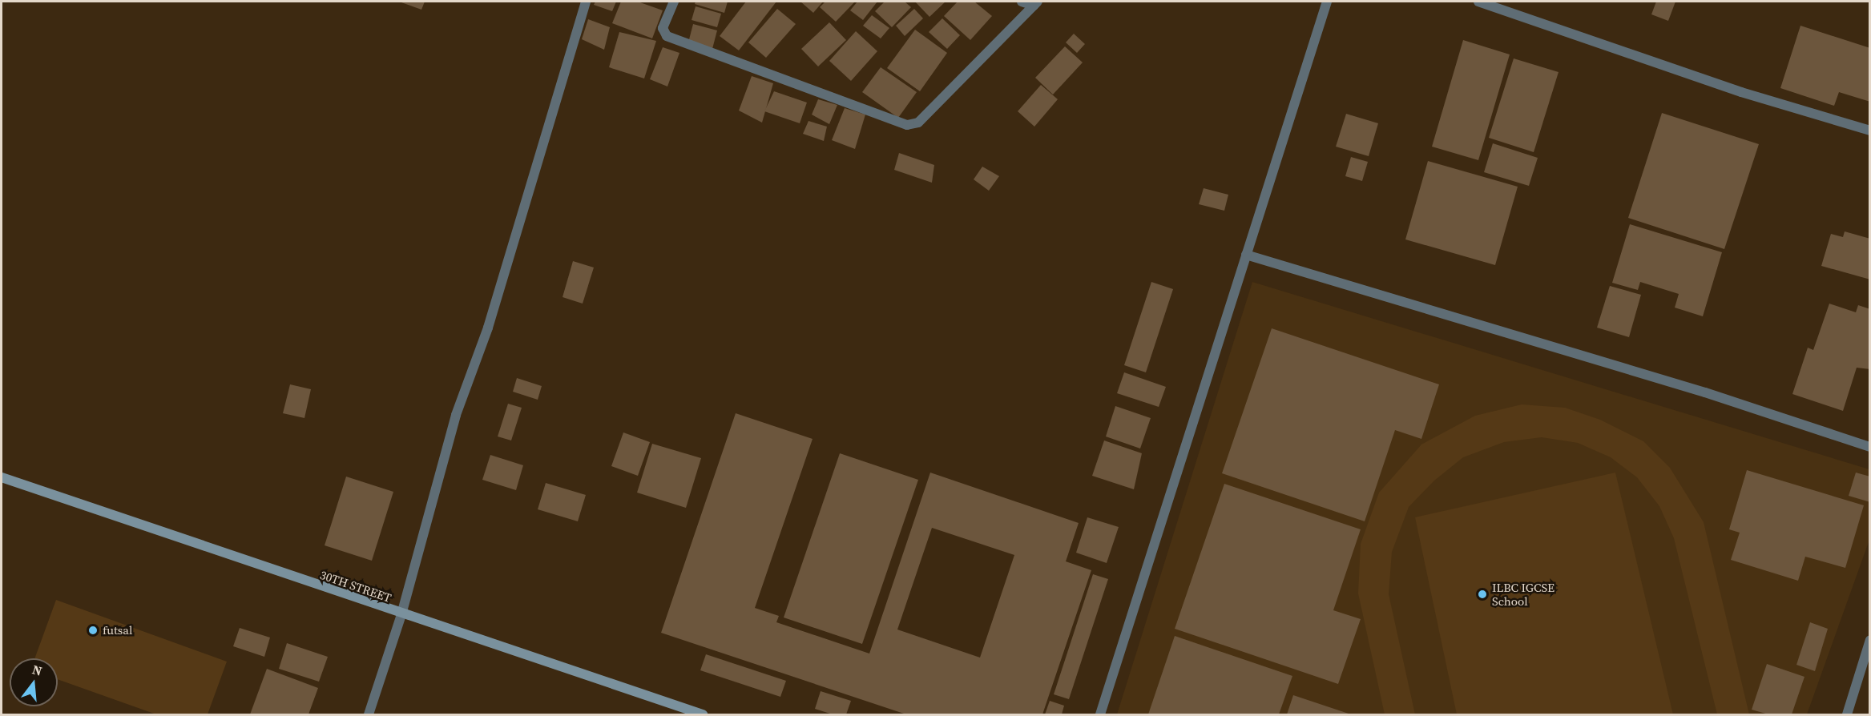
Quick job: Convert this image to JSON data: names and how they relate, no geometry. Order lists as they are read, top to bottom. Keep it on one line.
{"streets":{"main road":["30TH STREET"]},"places":["ILBC IGCSE School","futsal"],"north":"top"}
